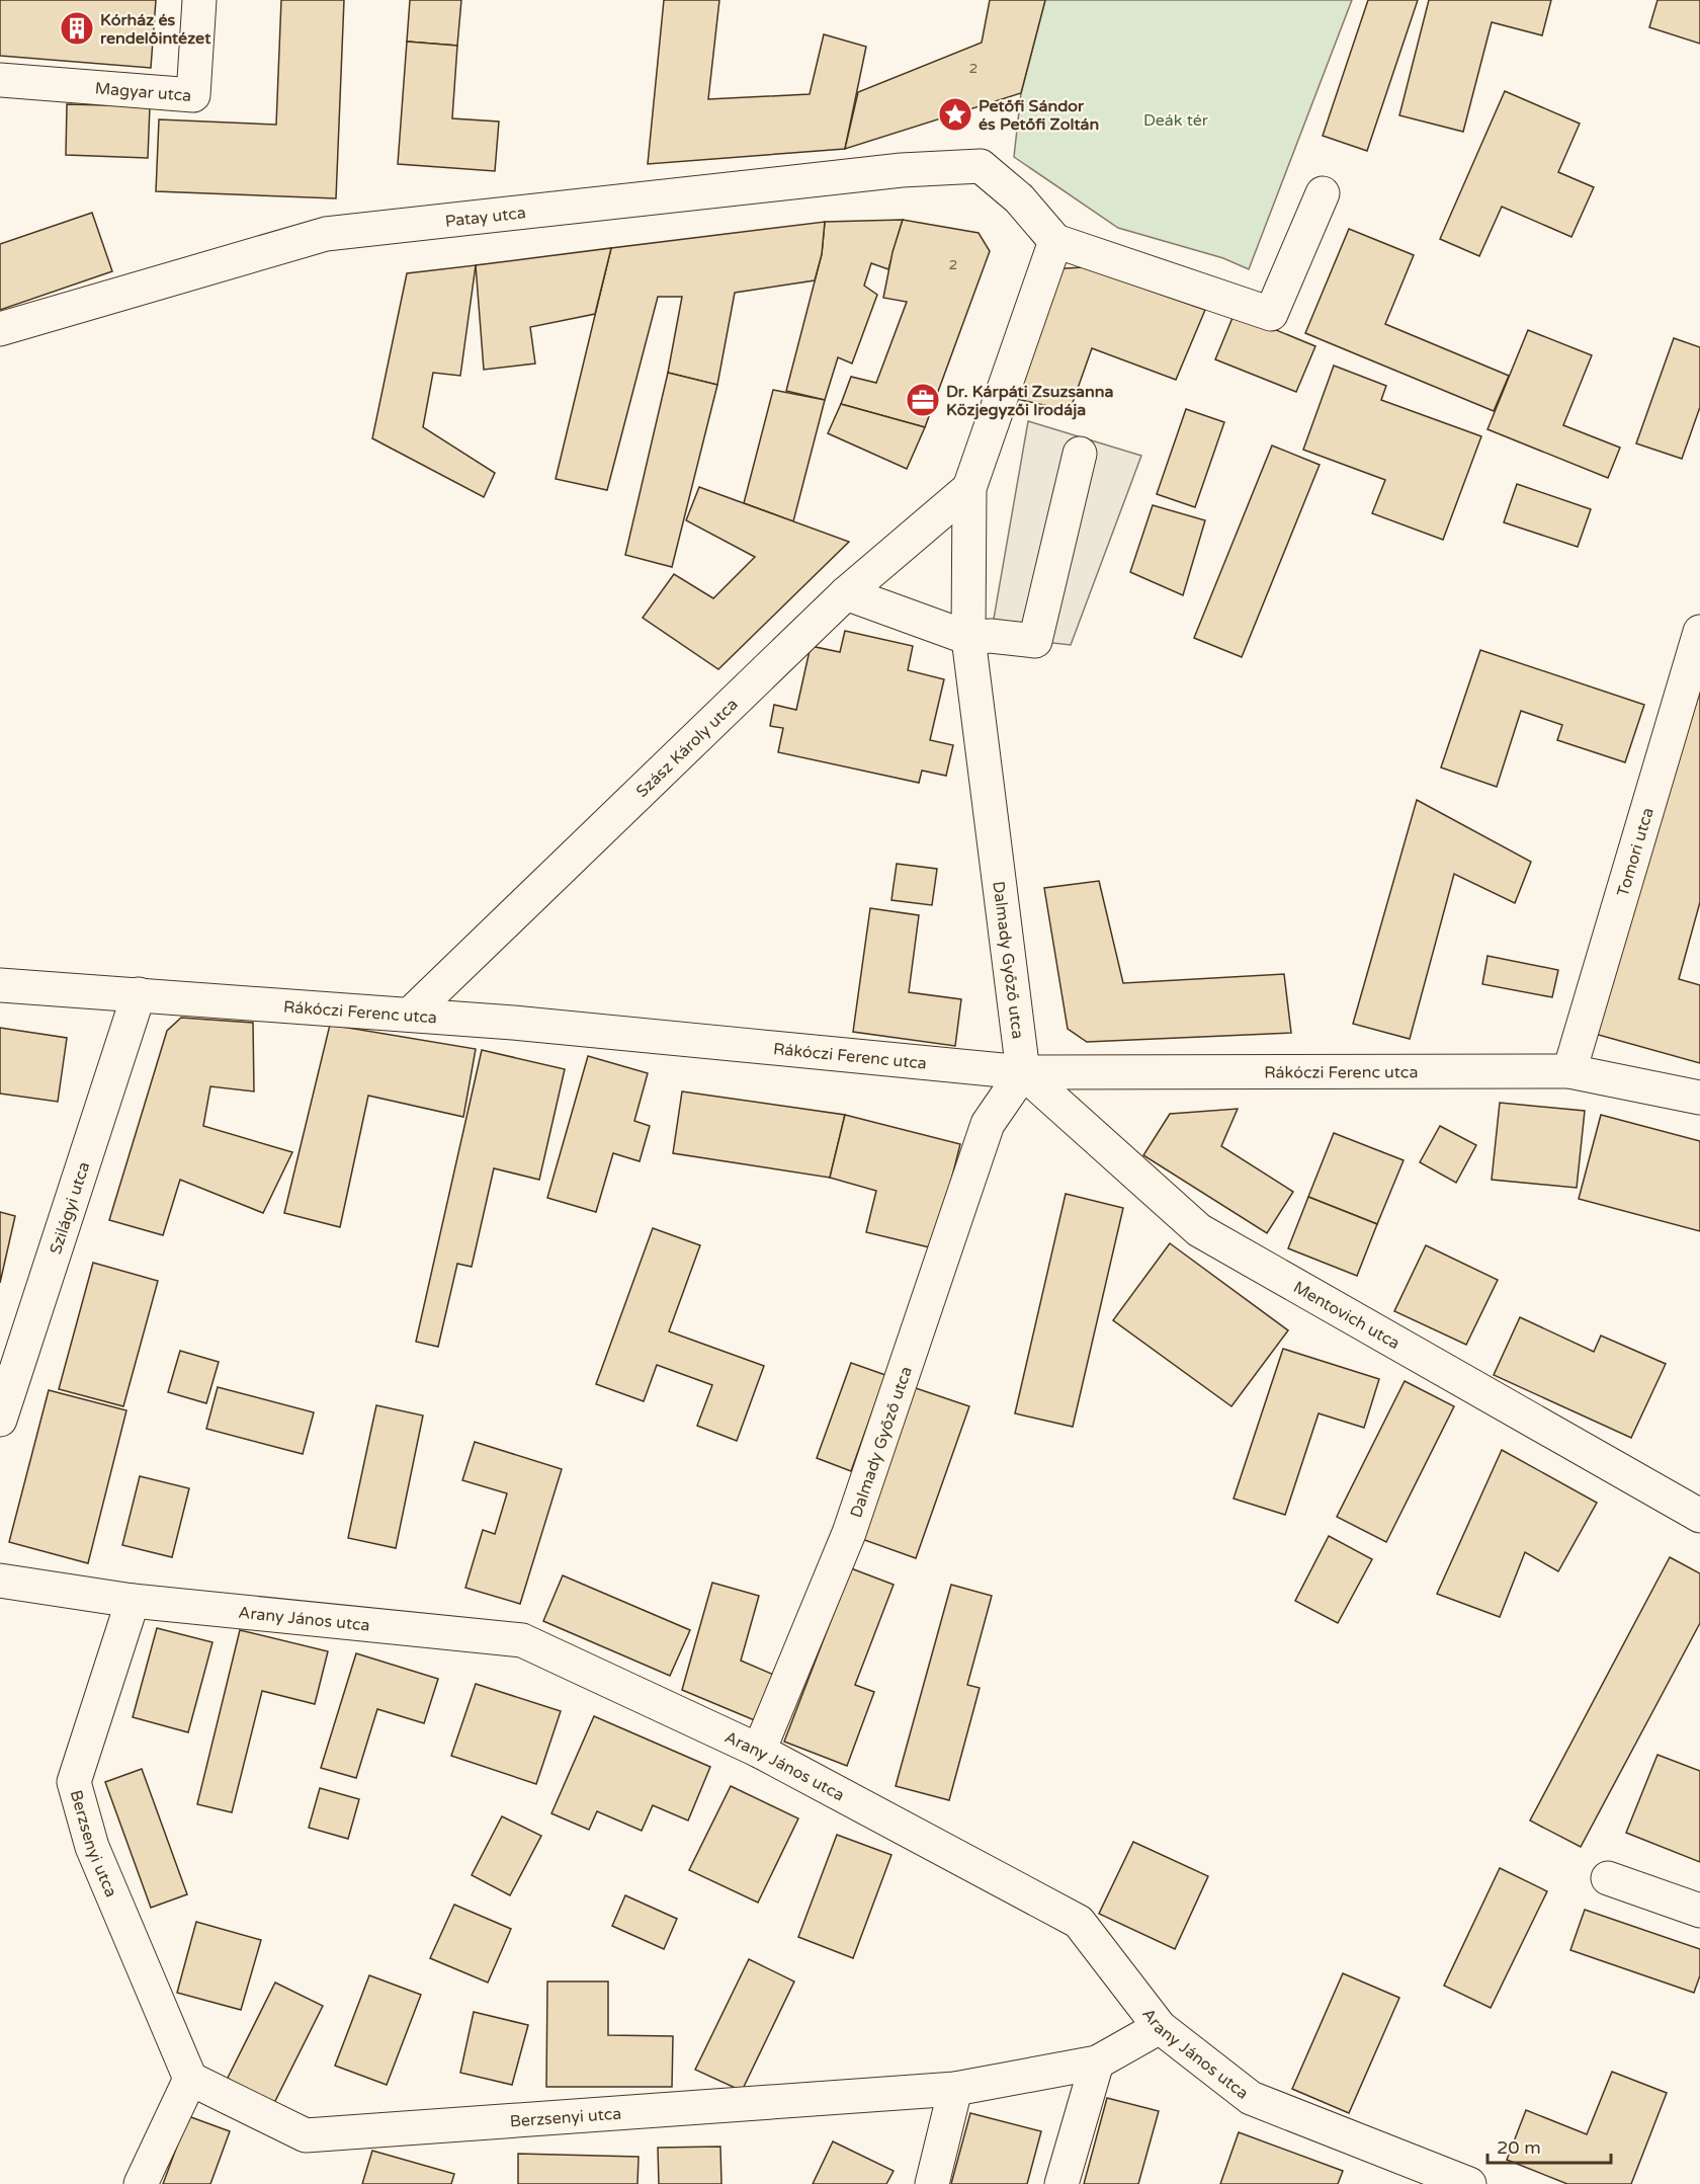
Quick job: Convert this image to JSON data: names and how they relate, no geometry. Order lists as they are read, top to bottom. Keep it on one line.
{"streets":{"street":["Magyar utca","Patay utca","Szász Károly utca","Tomori utca","Dalmady Győző utca","Rákóczi Ferenc utca","Szilágyi utca","Mentovich utca","Arany János utca","Berzsenyi utca"]},"crossings":[["Patay utca","Dalmady Győző utca"],["Szász Károly utca","Dalmady Győző utca"],["Szász Károly utca","Rákóczi Ferenc utca"],["Tomori utca","Rákóczi Ferenc utca"],["Dalmady Győző utca","Rákóczi Ferenc utca"],["Dalmady Győző utca","Mentovich utca"],["Dalmady Győző utca","Arany János utca"],["Rákóczi Ferenc utca","Szilágyi utca"],["Rákóczi Ferenc utca","Mentovich utca"],["Arany János utca","Berzsenyi utca"]],"parks":["Deák tér"],"places":{"building":["Kórház és rendelőintézet"],"place":["Petőfi Sándor és Petőfi Zoltán"],"office":["Dr. Kárpáti Zsuzsanna Közjegyzői Irodája"]},"house_numbers":["2","2"],"scale_bar":"20 m"}
